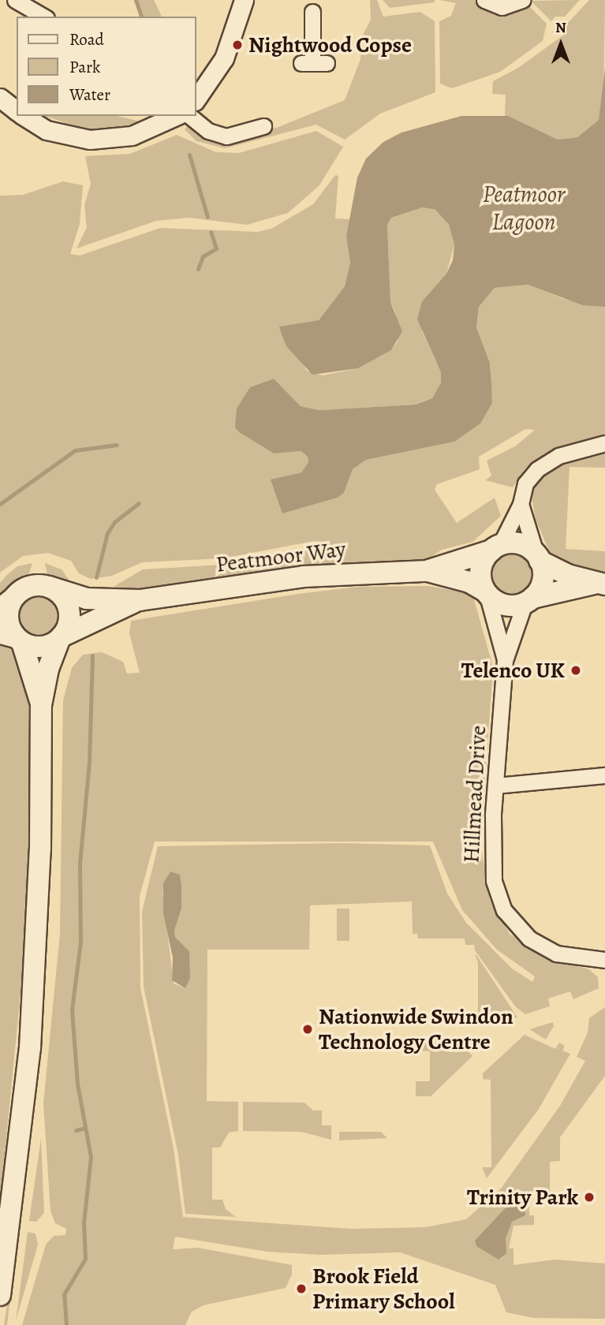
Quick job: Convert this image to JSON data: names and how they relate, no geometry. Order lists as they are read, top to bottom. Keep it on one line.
{"streets":{"main road":["Peatmoor Way"],"street":["Hillmead Drive"]},"crossings":[["Peatmoor Way","Hillmead Drive"]],"water":["Peatmoor Lagoon"],"places":["Nightwood Copse","Telenco UK","Nationwide Swindon Technology Centre","Trinity Park","Brook Field Primary School"],"legend":["Road","Park","Water"],"north":"top"}
